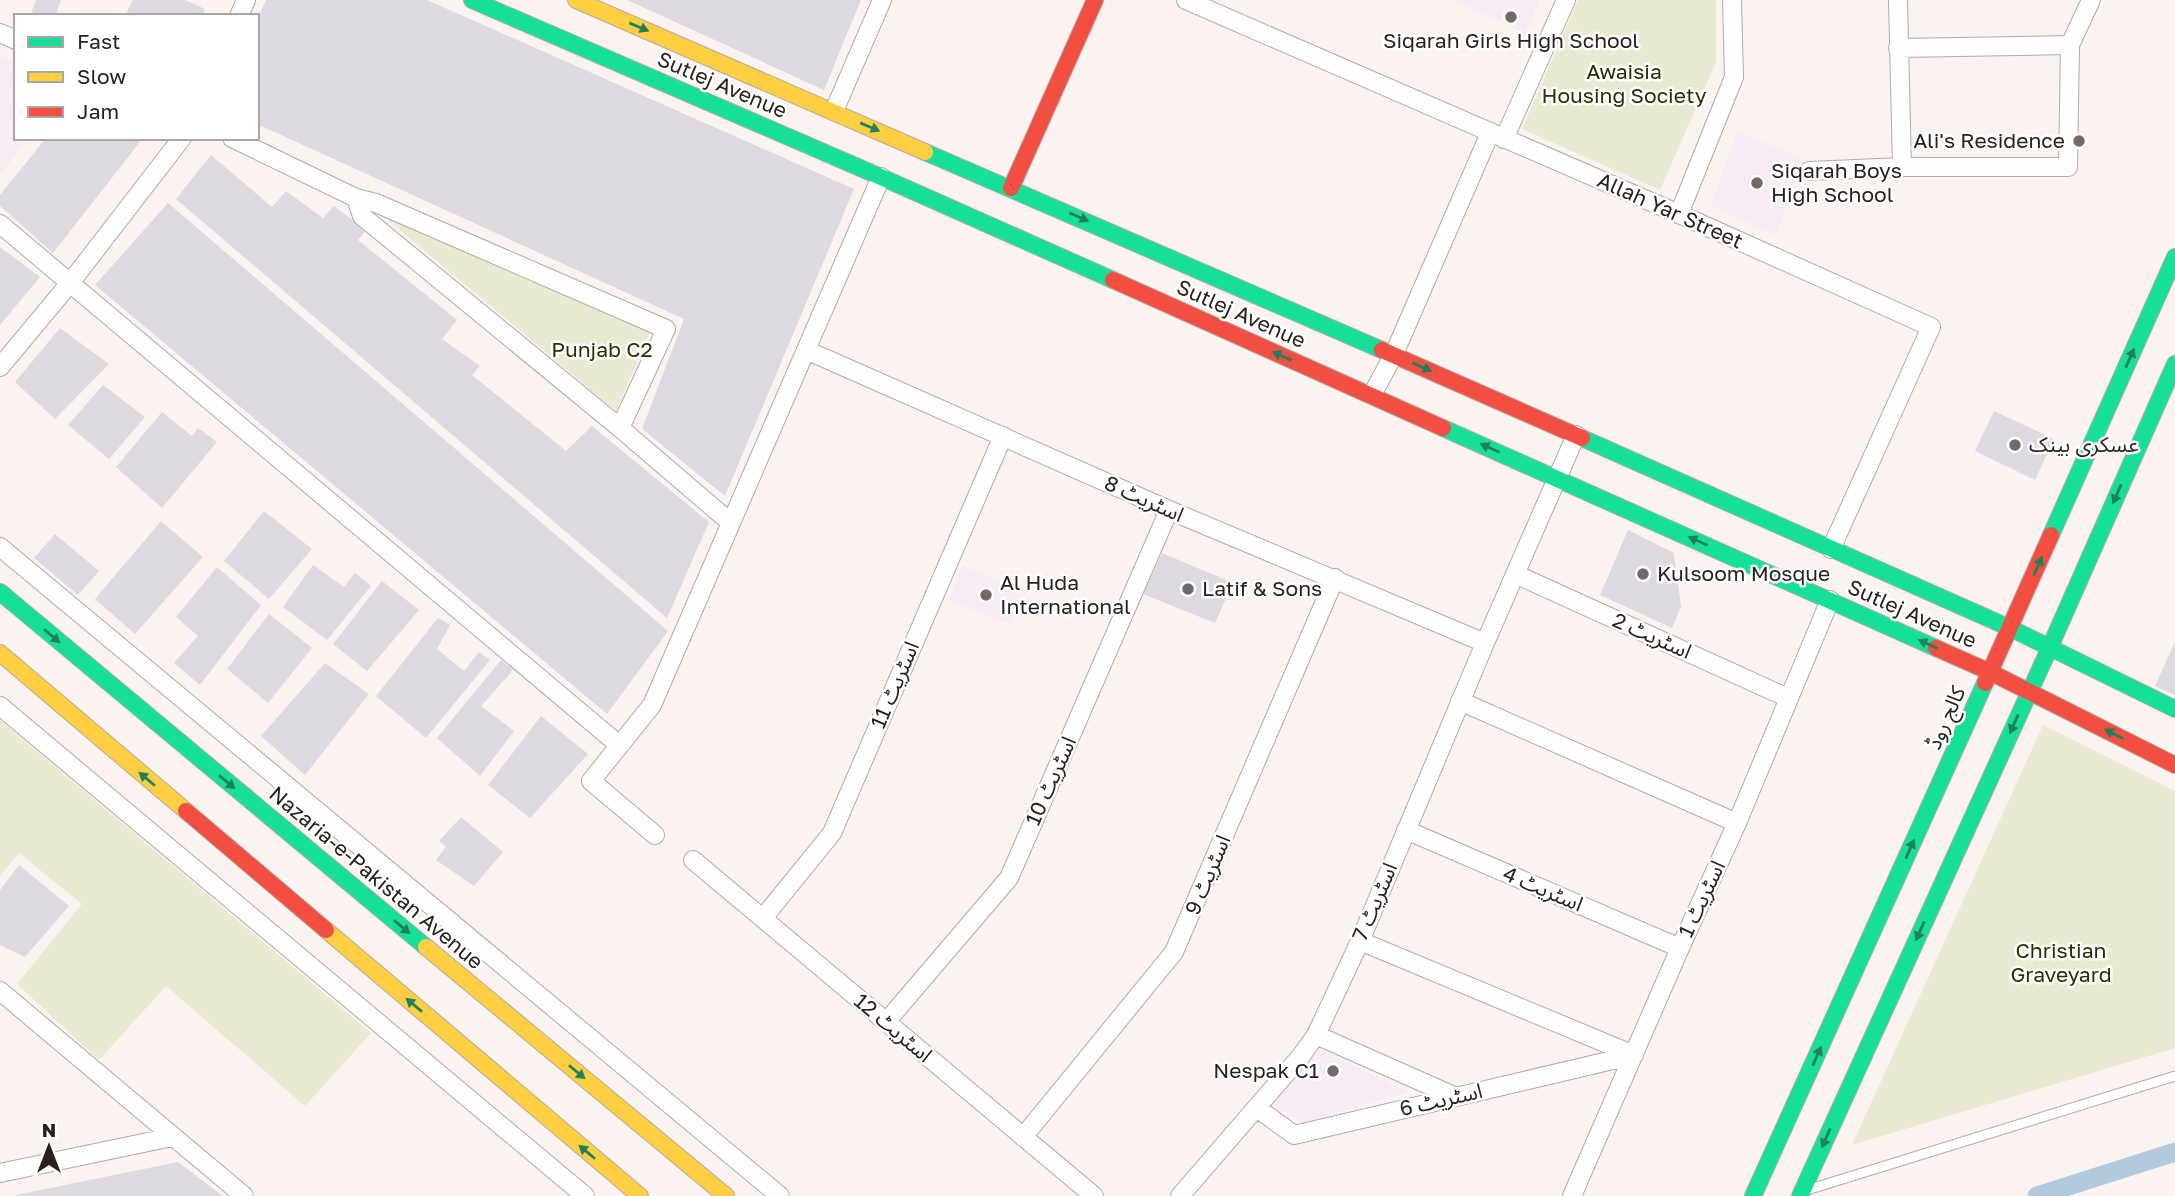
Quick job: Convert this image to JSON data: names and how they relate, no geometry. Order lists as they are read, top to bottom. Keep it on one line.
{"streets":{"main road":["Sutlej Avenue","کالج روڈ","Nazaria-e-Pakistan Avenue"],"street":["Allah Yar Street","اسٹریٹ 8","اسٹریٹ 2","اسٹریٹ 11","اسٹریٹ 10","اسٹریٹ 9","اسٹریٹ 4","اسٹریٹ 1","اسٹریٹ 7","اسٹریٹ 12","اسٹریٹ 6"]},"crossings":[["Sutlej Avenue","Allah Yar Street"],["Sutlej Avenue","کالج روڈ"],["Sutlej Avenue","اسٹریٹ 1"],["Sutlej Avenue","اسٹریٹ 7"],["اسٹریٹ 8","اسٹریٹ 11"],["اسٹریٹ 8","اسٹریٹ 10"],["اسٹریٹ 8","اسٹریٹ 9"],["اسٹریٹ 8","اسٹریٹ 7"],["اسٹریٹ 2","اسٹریٹ 1"],["اسٹریٹ 2","اسٹریٹ 7"],["اسٹریٹ 11","اسٹریٹ 12"],["اسٹریٹ 10","اسٹریٹ 12"],["اسٹریٹ 9","اسٹریٹ 12"],["اسٹریٹ 4","اسٹریٹ 1"],["اسٹریٹ 4","اسٹریٹ 7"],["اسٹریٹ 1","اسٹریٹ 6"],["اسٹریٹ 7","اسٹریٹ 6"]],"parks":["Awaisia Housing Society","Punjab C2","Christian Graveyard"],"places":["Siqarah Girls High School","Ali's Residence","Siqarah Boys High School","عسکری بینک","Kulsoom Mosque","Latif & Sons","Al Huda International","Nespak C1"],"legend":["Fast","Slow","Jam"],"north":"top"}
